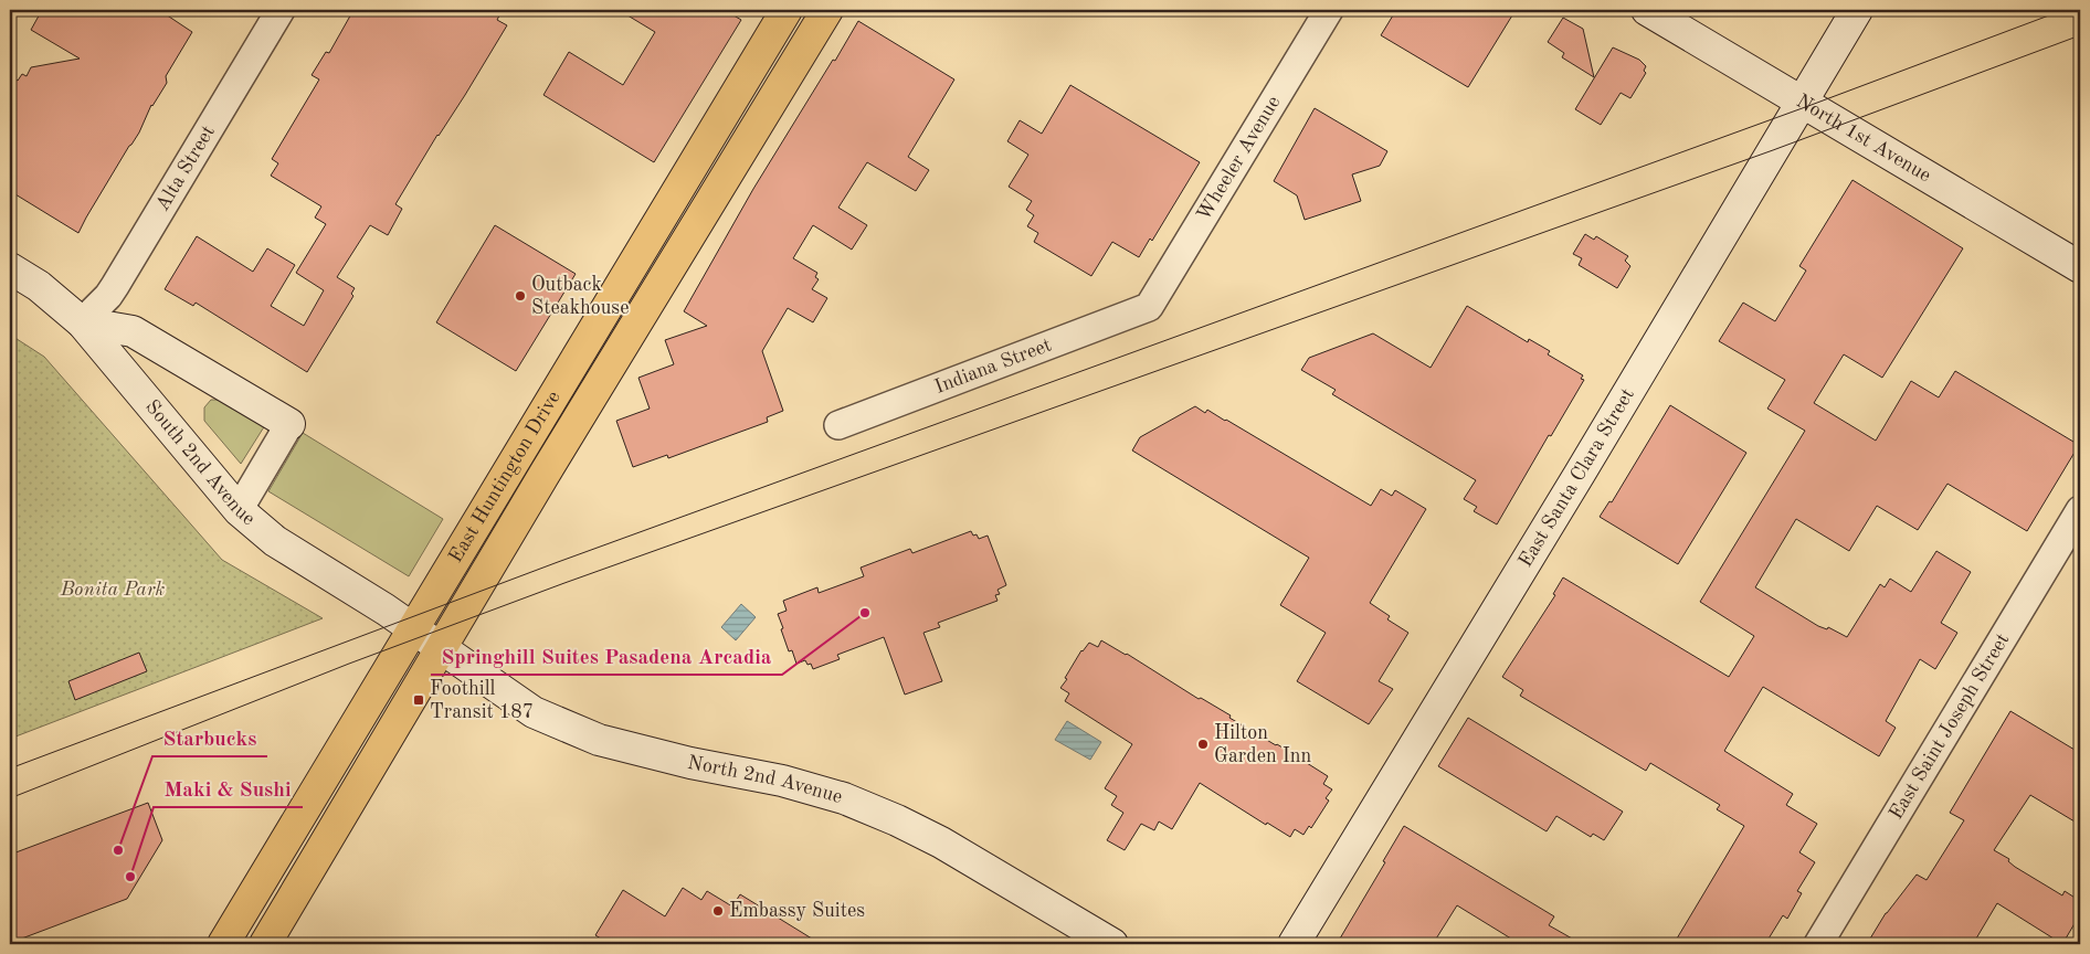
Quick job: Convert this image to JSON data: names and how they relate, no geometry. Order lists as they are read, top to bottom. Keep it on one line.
{"streets":{"main road":["East Huntington Drive"],"street":["North 1st Avenue","Wheeler Avenue","Alta Street","Indiana Street","South 2nd Avenue","East Santa Clara Street","East Saint Joseph Street","North 2nd Avenue"]},"crossings":[["North 1st Avenue","East Santa Clara Street"],["Wheeler Avenue","Indiana Street"],["Alta Street","South 2nd Avenue"],["South 2nd Avenue","East Huntington Drive"],["South 2nd Avenue","North 2nd Avenue"],["East Huntington Drive","North 2nd Avenue"]],"parks":["Bonita Park"],"places":{"other":["Outback Steakhouse","Springhill Suites Pasadena Arcadia","Hilton Garden Inn","Starbucks","Maki & Sushi","Embassy Suites"],"transit":["Foothill Transit 187"]}}
